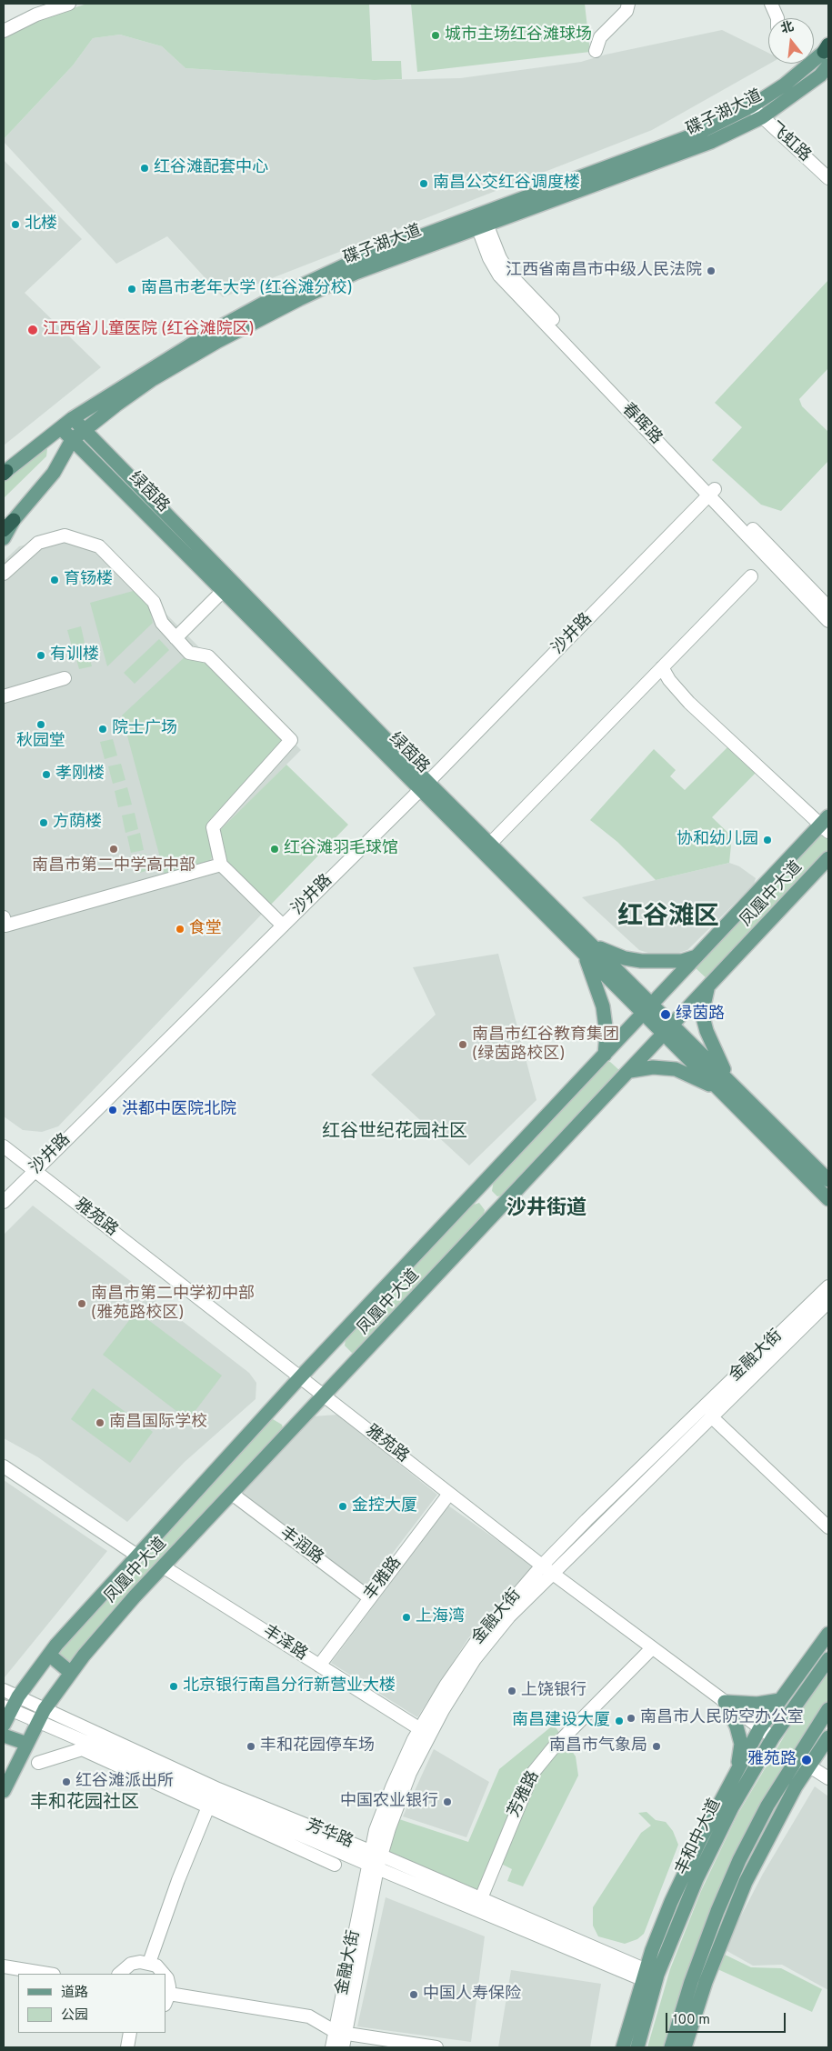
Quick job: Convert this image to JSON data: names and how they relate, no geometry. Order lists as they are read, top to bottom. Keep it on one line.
{"streets":{"main road":["碟子湖大道","绿茵路","凤凰中大道","丰和中大道"],"street":["飞虹路","春晖路","沙井路","雅苑路","金融大街","丰润路","丰雅路","丰泽路","芳雅路","芳华路"]},"crossings":[["碟子湖大道","飞虹路"],["碟子湖大道","春晖路"],["碟子湖大道","绿茵路"],["春晖路","沙井路"],["绿茵路","沙井路"],["绿茵路","凤凰中大道"],["沙井路","雅苑路"],["凤凰中大道","雅苑路"],["凤凰中大道","丰润路"],["凤凰中大道","丰泽路"],["凤凰中大道","芳华路"],["雅苑路","金融大街"],["雅苑路","丰雅路"],["雅苑路","芳雅路"],["雅苑路","丰和中大道"],["金融大街","丰泽路"],["金融大街","芳华路"],["丰润路","丰雅路"],["丰雅路","丰泽路"],["芳雅路","芳华路"],["芳华路","丰和中大道"]],"districts":["红谷滩区","红谷世纪花园社区","沙井街道","丰和花园社区"],"places":["城市主场红谷滩球场","红谷滩配套中心","南昌公交红谷调度楼","北楼","江西省南昌市中级人民法院","南昌市老年大学 (红谷滩分校)","江西省儿童医院 (红谷滩院区)","育钖楼","有训楼","秋园堂","院士广场","孝刚楼","方荫楼","协和幼儿园","南昌市第二中学高中部","红谷滩羽毛球馆","食堂","绿茵路","南昌市红谷教育集团 (绿茵路校区)","洪都中医院北院","南昌市第二中学初中部 (雅苑路校区)","南昌国际学校","金控大厦","上海湾","北京银行南昌分行新营业大楼","上饶银行","南昌市人民防空办公室","南昌建设大厦","丰和花园停车场","南昌市气象局","雅苑路","红谷滩派出所","中国农业银行","中国人寿保险"],"legend":["道路","公园"],"scale_bar":"100 m","north":"top"}
